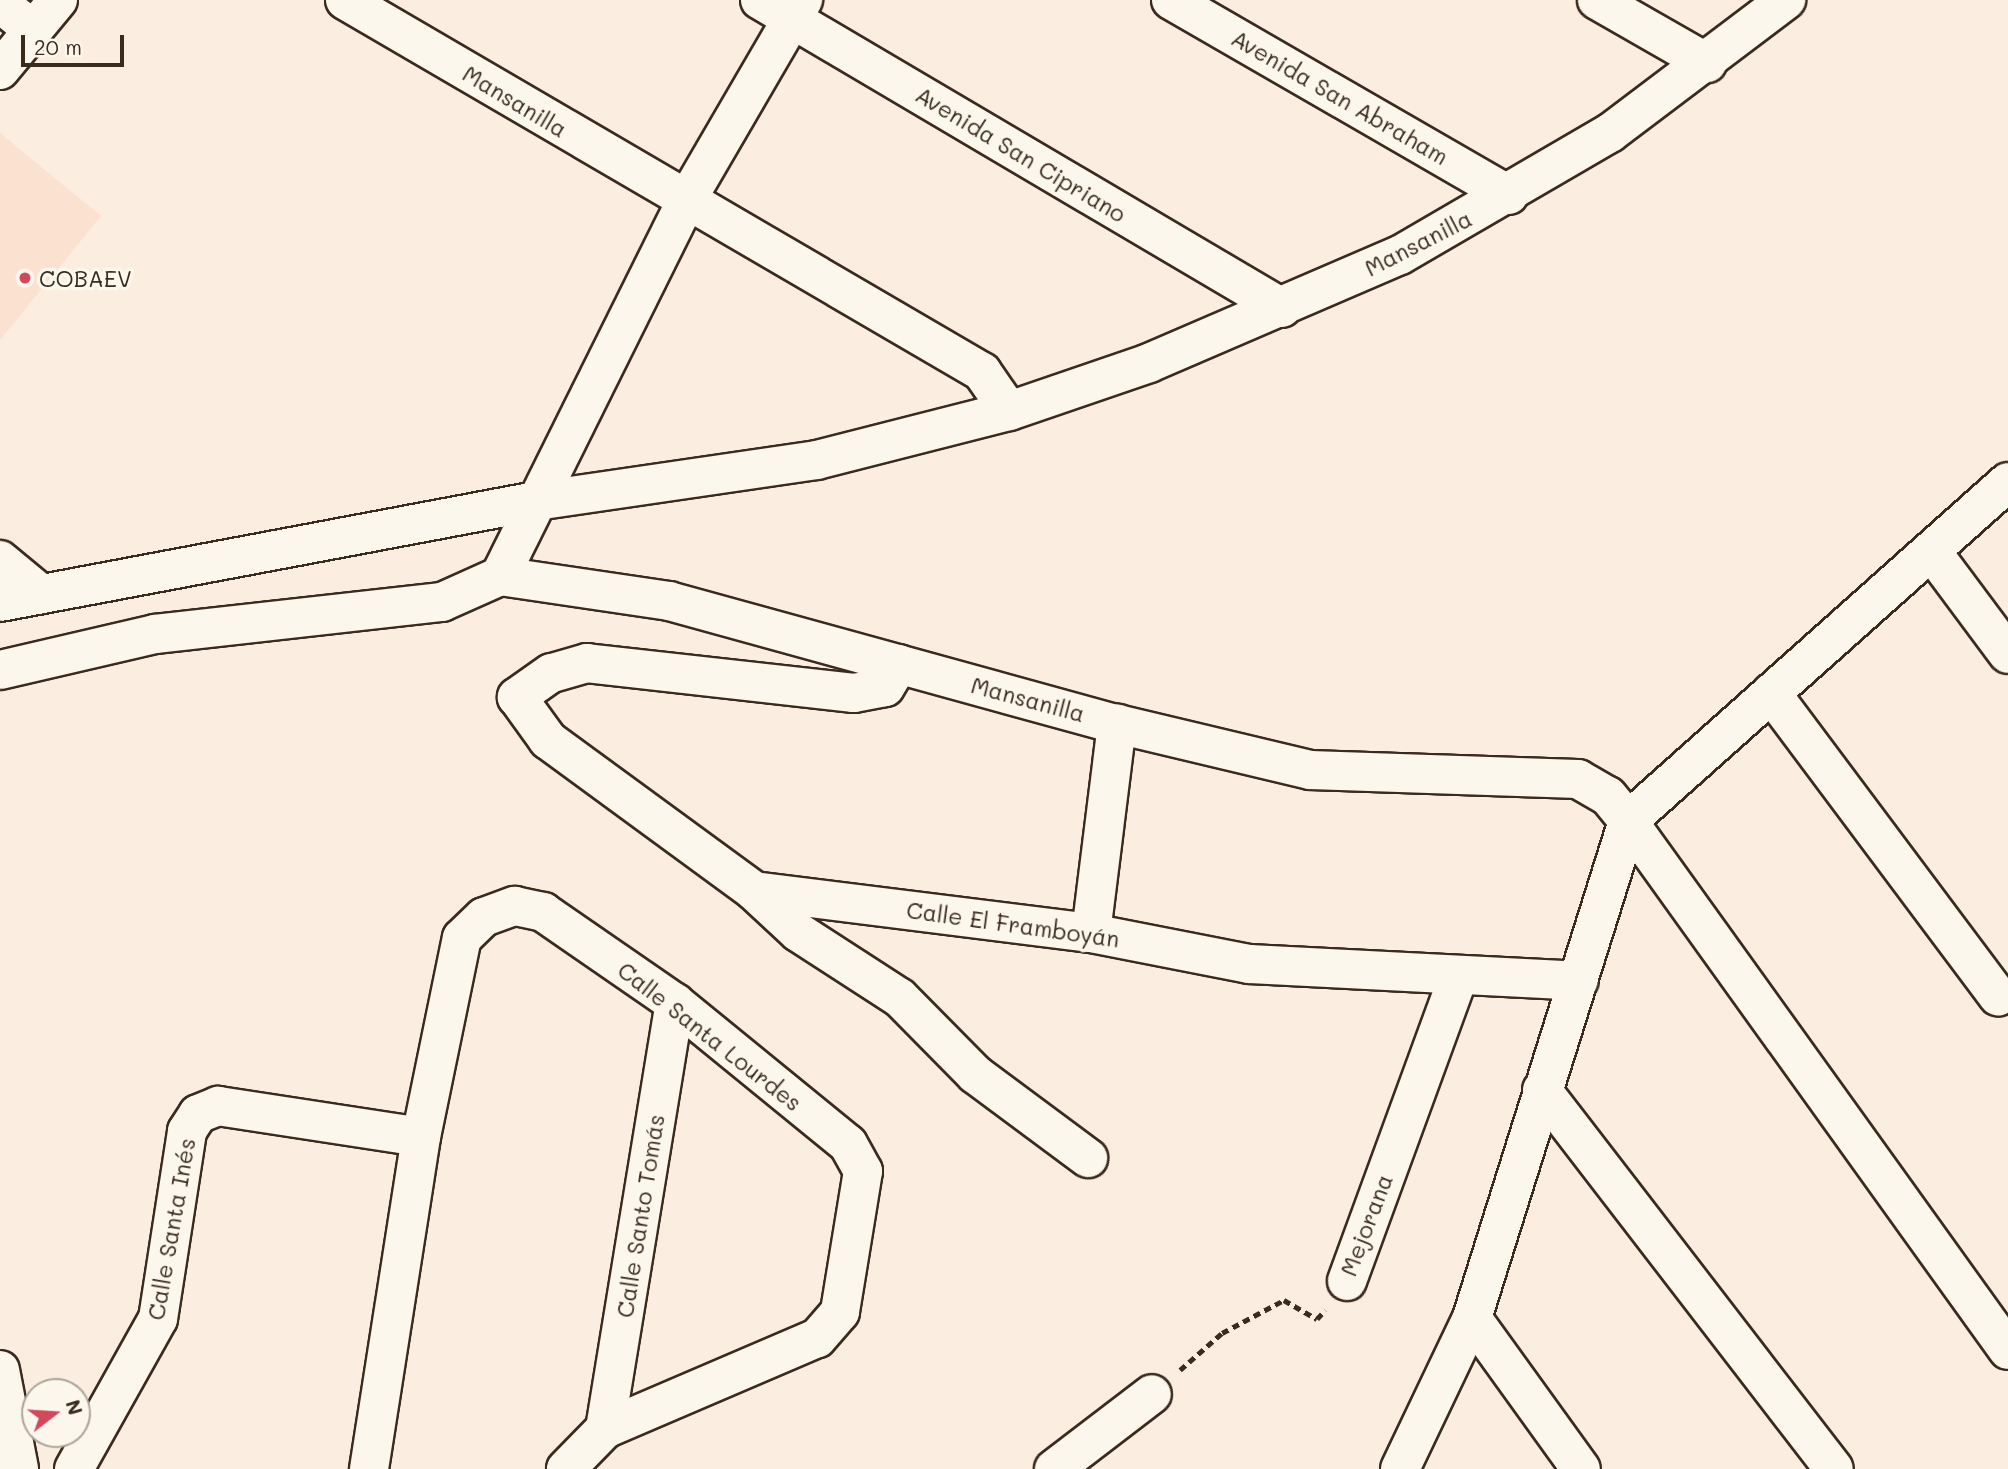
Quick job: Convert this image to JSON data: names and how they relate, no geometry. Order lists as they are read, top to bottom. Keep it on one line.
{"streets":{"street":["Avenida San Abraham","Mansanilla","Avenida San Cipriano","Calle El Framboyán","Calle Santa Lourdes","Calle Santo Tomás","Mejorana","Calle Santa Inés"]},"crossings":[["Avenida San Abraham","Mansanilla"],["Mansanilla","Avenida San Cipriano"],["Mansanilla","Calle El Framboyán"],["Calle El Framboyán","Mejorana"],["Calle Santa Lourdes","Calle Santo Tomás"],["Calle Santa Lourdes","Calle Santa Inés"]],"places":["COBAEV"],"scale_bar":"20 m","north":"right"}
